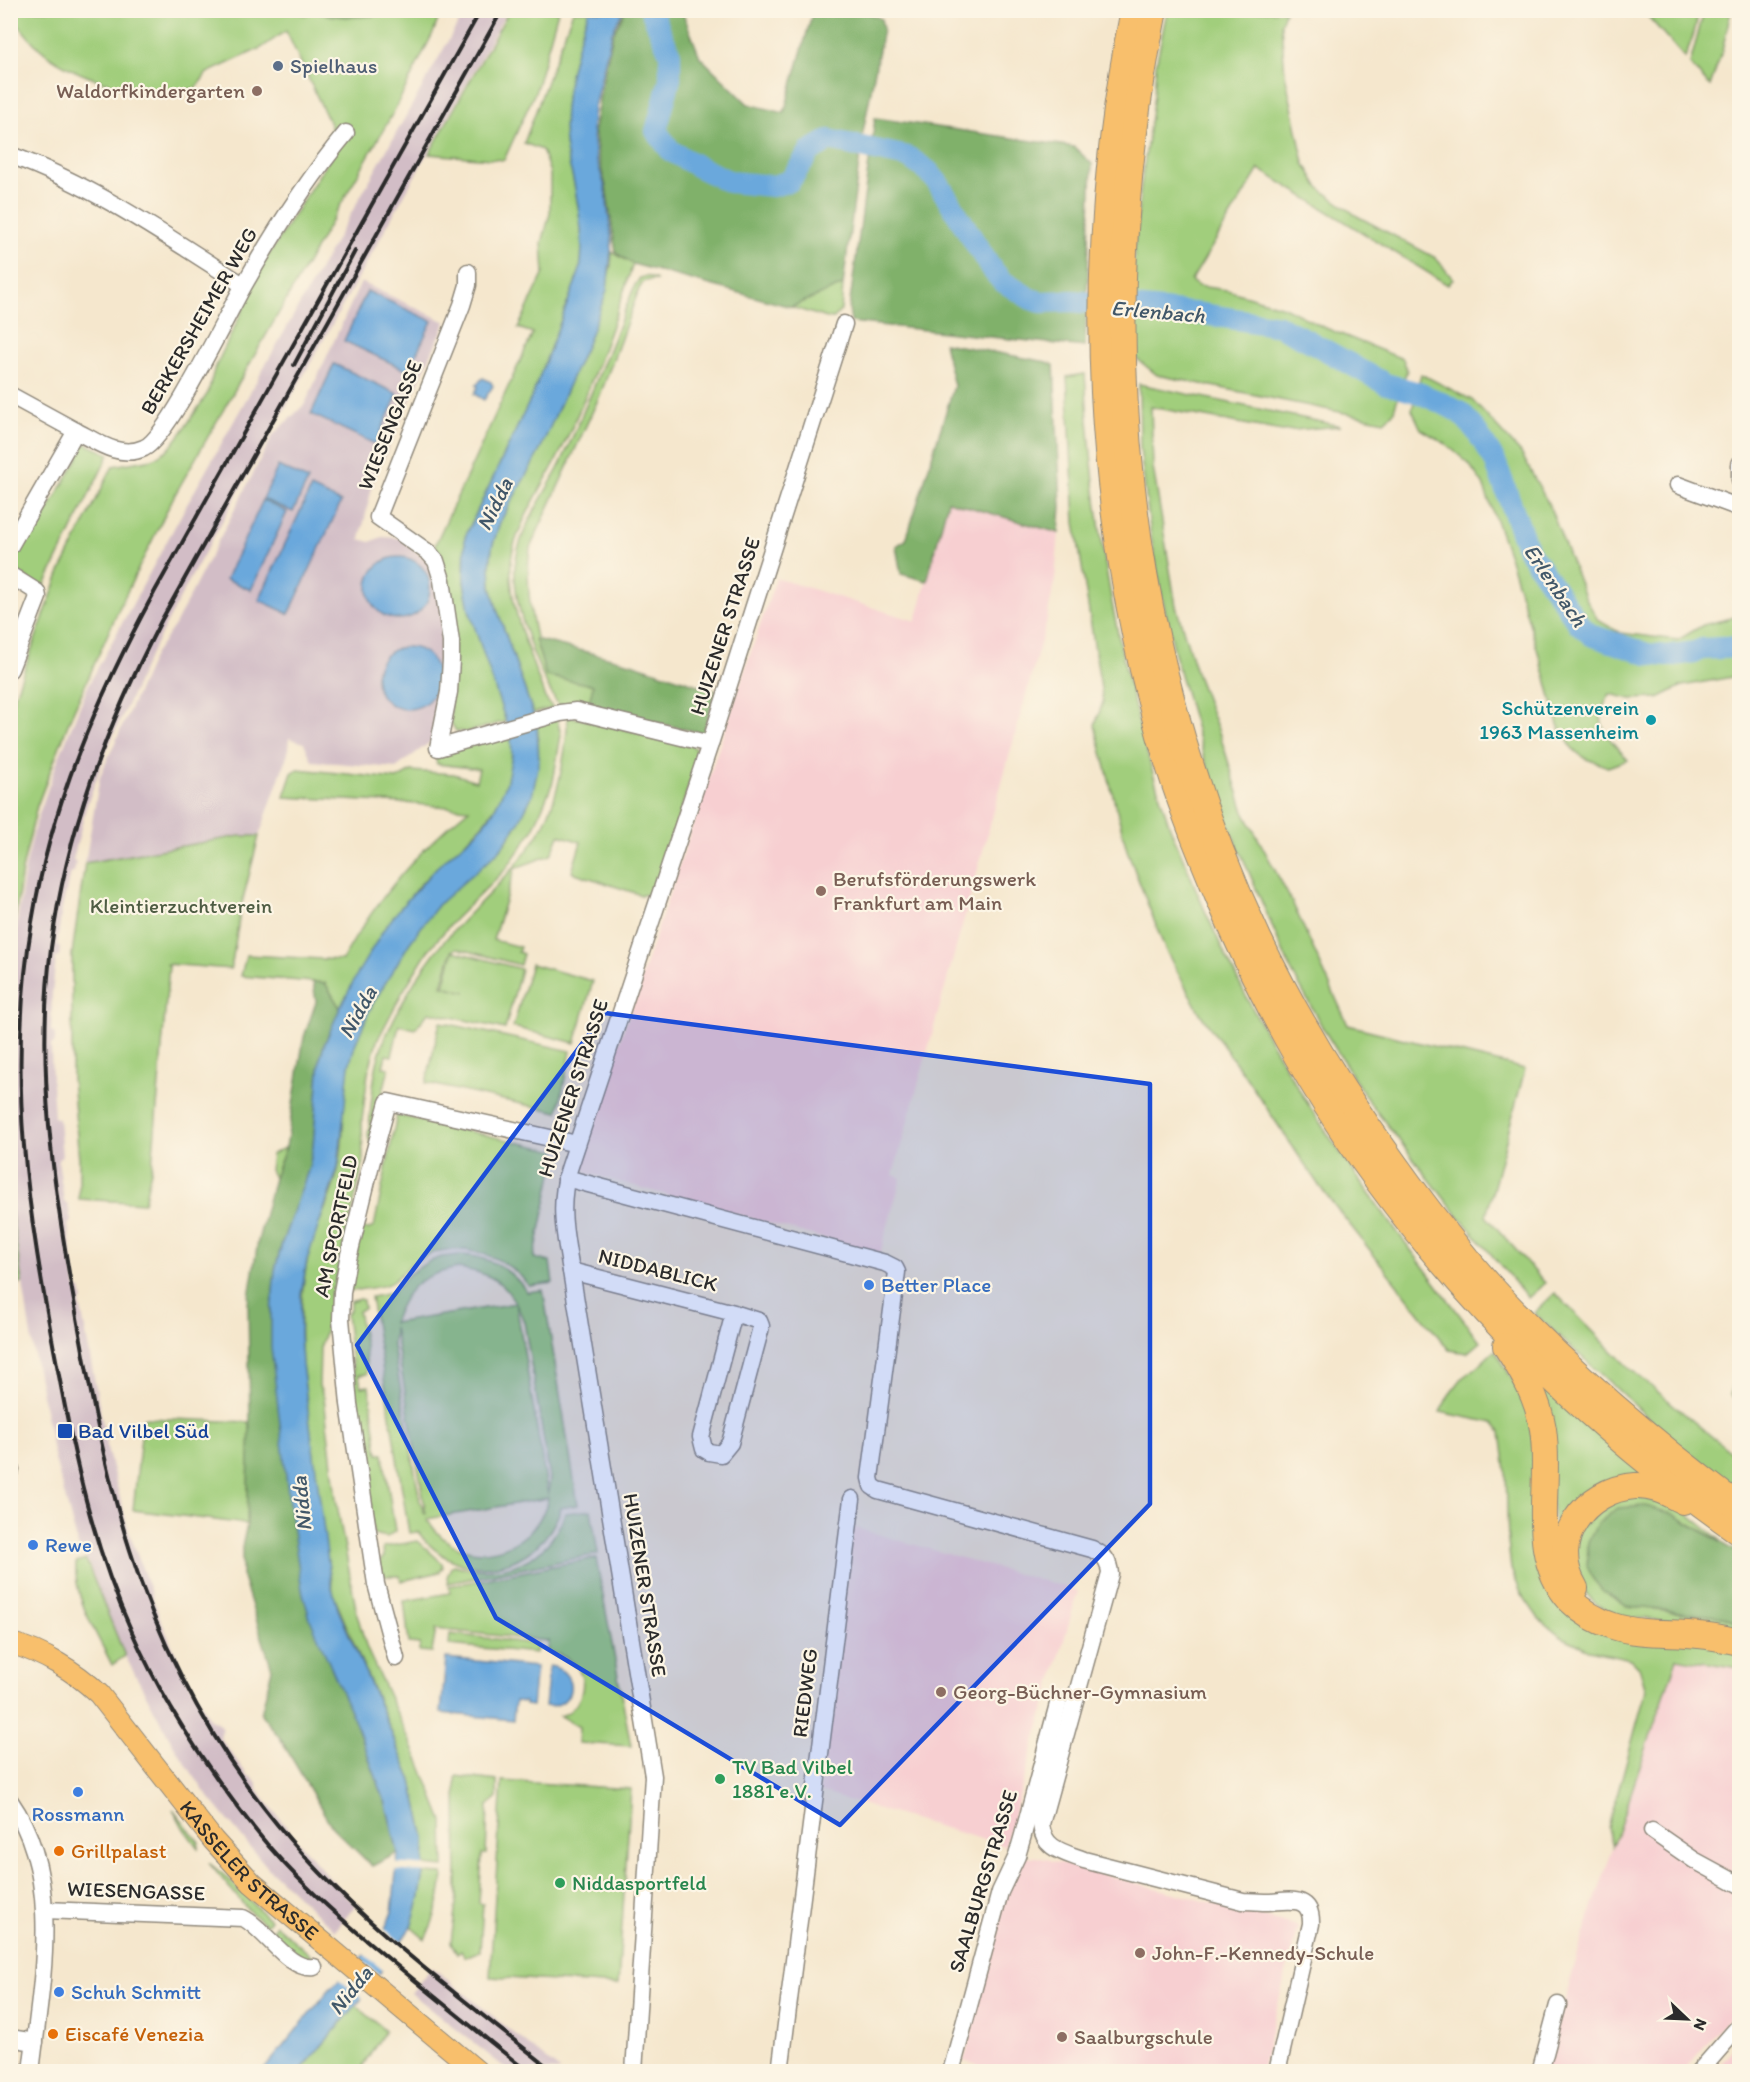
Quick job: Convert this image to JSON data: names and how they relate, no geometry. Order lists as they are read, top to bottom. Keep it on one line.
{"streets":{"main road":["KASSELER STRASSE"],"street":["BERKERSHEIMER WEG","WIESENGASSE","HUIZENER STRASSE","AM SPORTFELD","NIDDABLICK","RIEDWEG","SAALBURGSTRASSE"]},"crossings":[["WIESENGASSE","HUIZENER STRASSE"],["HUIZENER STRASSE","AM SPORTFELD"],["HUIZENER STRASSE","NIDDABLICK"]],"water":["Erlenbach","Nidda"],"parks":["Kleintierzuchtverein"],"places":{"other":["Spielhaus","Waldorfkindergarten","Schützenverein 1963 Massenheim","Berufsförderungswerk Frankfurt am Main","Better Place","Rewe","Georg-Büchner-Gymnasium","TV Bad Vilbel 1881 e.V.","Rossmann","Grillpalast","Niddasportfeld","John-F.-Kennedy-Schule","Schuh Schmitt","Eiscafé Venezia","Saalburgschule"],"transit":["Bad Vilbel Süd"]},"north":"bottom right"}
